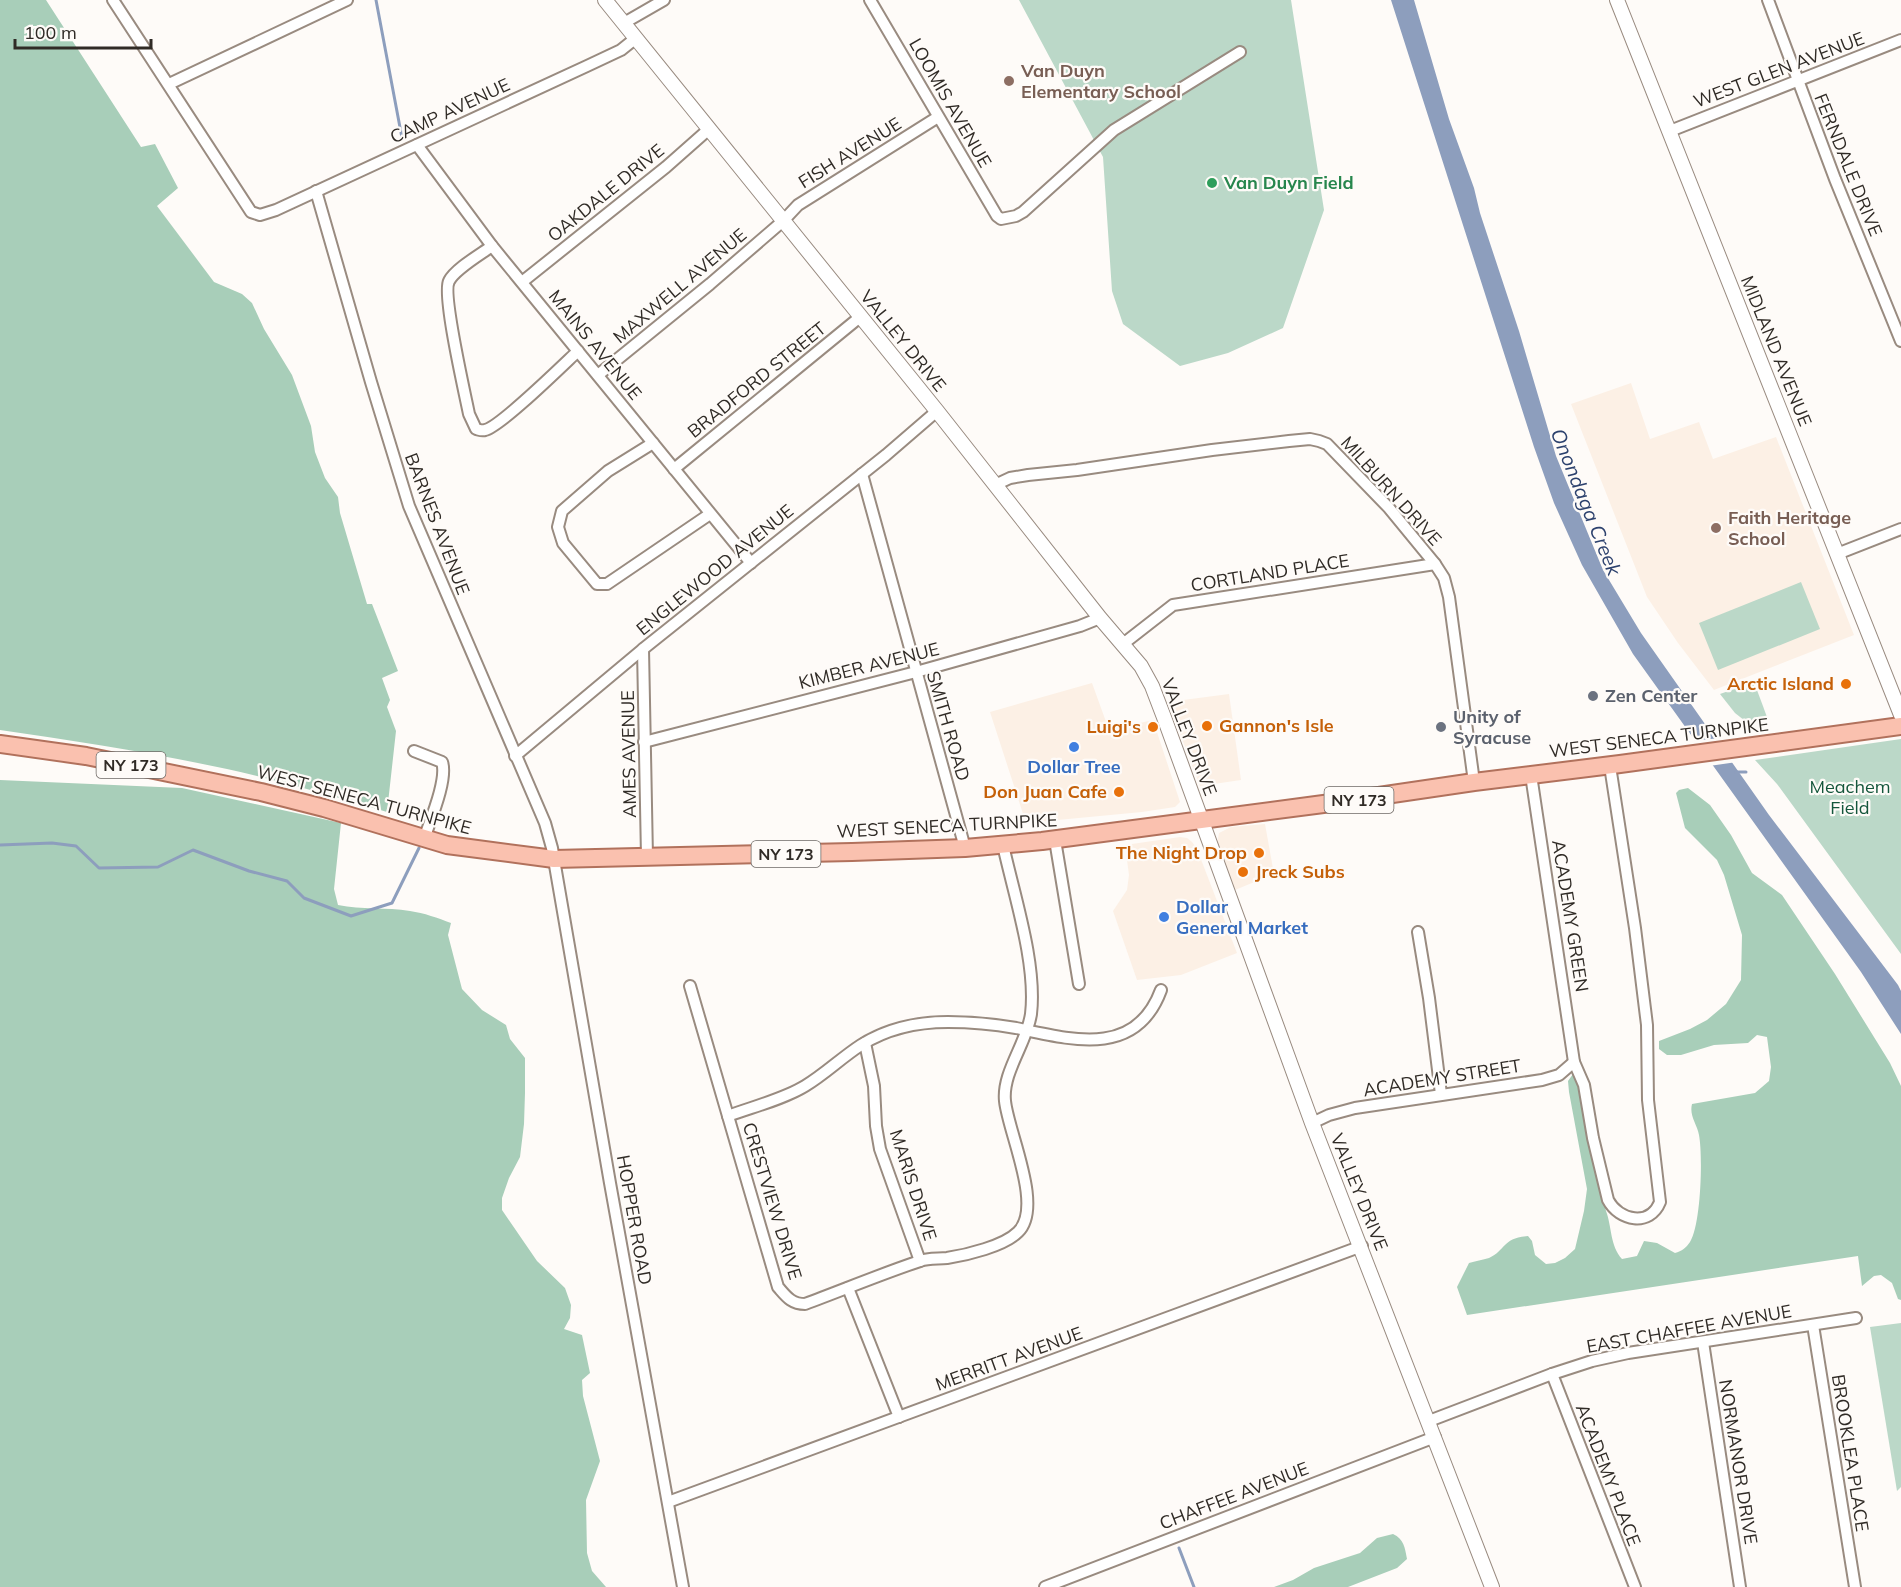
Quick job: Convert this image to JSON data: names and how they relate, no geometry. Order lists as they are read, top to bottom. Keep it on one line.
{"streets":{"main road":["VALLEY DRIVE","MIDLAND AVENUE","WEST SENECA TURNPIKE","NY 173"],"street":["WEST GLEN AVENUE","LOOMIS AVENUE","CAMP AVENUE","FISH AVENUE","FERNDALE DRIVE","OAKDALE DRIVE","MAXWELL AVENUE","MAINS AVENUE","BRADFORD STREET","MILBURN DRIVE","BARNES AVENUE","ENGLEWOOD AVENUE","CORTLAND PLACE","KIMBER AVENUE","SMITH ROAD","AMES AVENUE","ACADEMY GREEN","ACADEMY STREET","MARIS DRIVE","CRESTVIEW DRIVE","HOPPER ROAD","EAST CHAFFEE AVENUE","MERRITT AVENUE","BROOKLEA PLACE","NORMANOR DRIVE","ACADEMY PLACE","CHAFFEE AVENUE"]},"crossings":[["WEST GLEN AVENUE","FERNDALE DRIVE"],["WEST GLEN AVENUE","MIDLAND AVENUE"],["LOOMIS AVENUE","FISH AVENUE"],["CAMP AVENUE","VALLEY DRIVE"],["CAMP AVENUE","MAINS AVENUE"],["CAMP AVENUE","BARNES AVENUE"],["FISH AVENUE","MAXWELL AVENUE"],["FISH AVENUE","VALLEY DRIVE"],["OAKDALE DRIVE","VALLEY DRIVE"],["OAKDALE DRIVE","MAINS AVENUE"],["MAXWELL AVENUE","VALLEY DRIVE"],["MAXWELL AVENUE","MAINS AVENUE"],["VALLEY DRIVE","BRADFORD STREET"],["VALLEY DRIVE","MILBURN DRIVE"],["VALLEY DRIVE","ENGLEWOOD AVENUE"],["VALLEY DRIVE","CORTLAND PLACE"],["VALLEY DRIVE","KIMBER AVENUE"],["VALLEY DRIVE","WEST SENECA TURNPIKE"],["VALLEY DRIVE","ACADEMY STREET"],["VALLEY DRIVE","EAST CHAFFEE AVENUE"],["VALLEY DRIVE","MERRITT AVENUE"],["VALLEY DRIVE","CHAFFEE AVENUE"],["MAINS AVENUE","BRADFORD STREET"],["MAINS AVENUE","ENGLEWOOD AVENUE"],["MILBURN DRIVE","CORTLAND PLACE"],["MILBURN DRIVE","WEST SENECA TURNPIKE"],["BARNES AVENUE","ENGLEWOOD AVENUE"],["BARNES AVENUE","WEST SENECA TURNPIKE"],["BARNES AVENUE","HOPPER ROAD"],["ENGLEWOOD AVENUE","SMITH ROAD"],["ENGLEWOOD AVENUE","AMES AVENUE"],["KIMBER AVENUE","SMITH ROAD"],["KIMBER AVENUE","AMES AVENUE"],["SMITH ROAD","WEST SENECA TURNPIKE"],["WEST SENECA TURNPIKE","AMES AVENUE"],["WEST SENECA TURNPIKE","ACADEMY GREEN"],["WEST SENECA TURNPIKE","HOPPER ROAD"],["ACADEMY GREEN","ACADEMY STREET"],["MARIS DRIVE","CRESTVIEW DRIVE"],["HOPPER ROAD","MERRITT AVENUE"],["EAST CHAFFEE AVENUE","BROOKLEA PLACE"],["EAST CHAFFEE AVENUE","NORMANOR DRIVE"],["EAST CHAFFEE AVENUE","ACADEMY PLACE"]],"water":["Onondaga Creek"],"parks":["Meachem Field"],"places":["Van Duyn Elementary School","Van Duyn Field","Faith Heritage School","Arctic Island","Zen Center","Gannon's Isle","Luigi's","Unity of Syracuse","Dollar Tree","Don Juan Cafe","The Night Drop","Jreck Subs","Dollar General Market"],"scale_bar":"100 m"}
